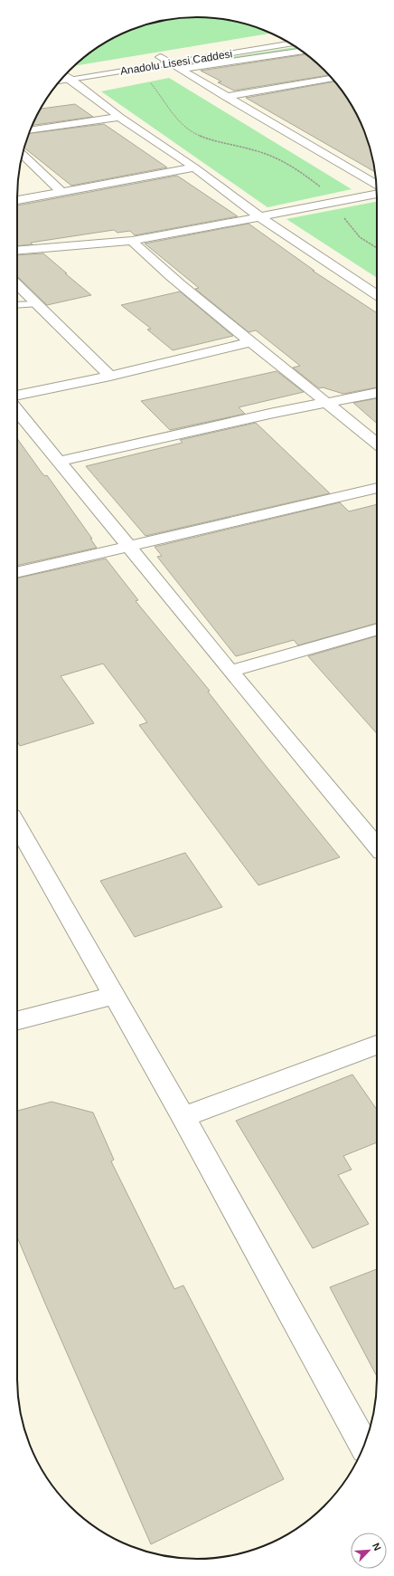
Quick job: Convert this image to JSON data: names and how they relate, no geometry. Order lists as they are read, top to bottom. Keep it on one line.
{"streets":{"street":["Anadolu Lisesi Caddesi"]},"north":"top right"}
